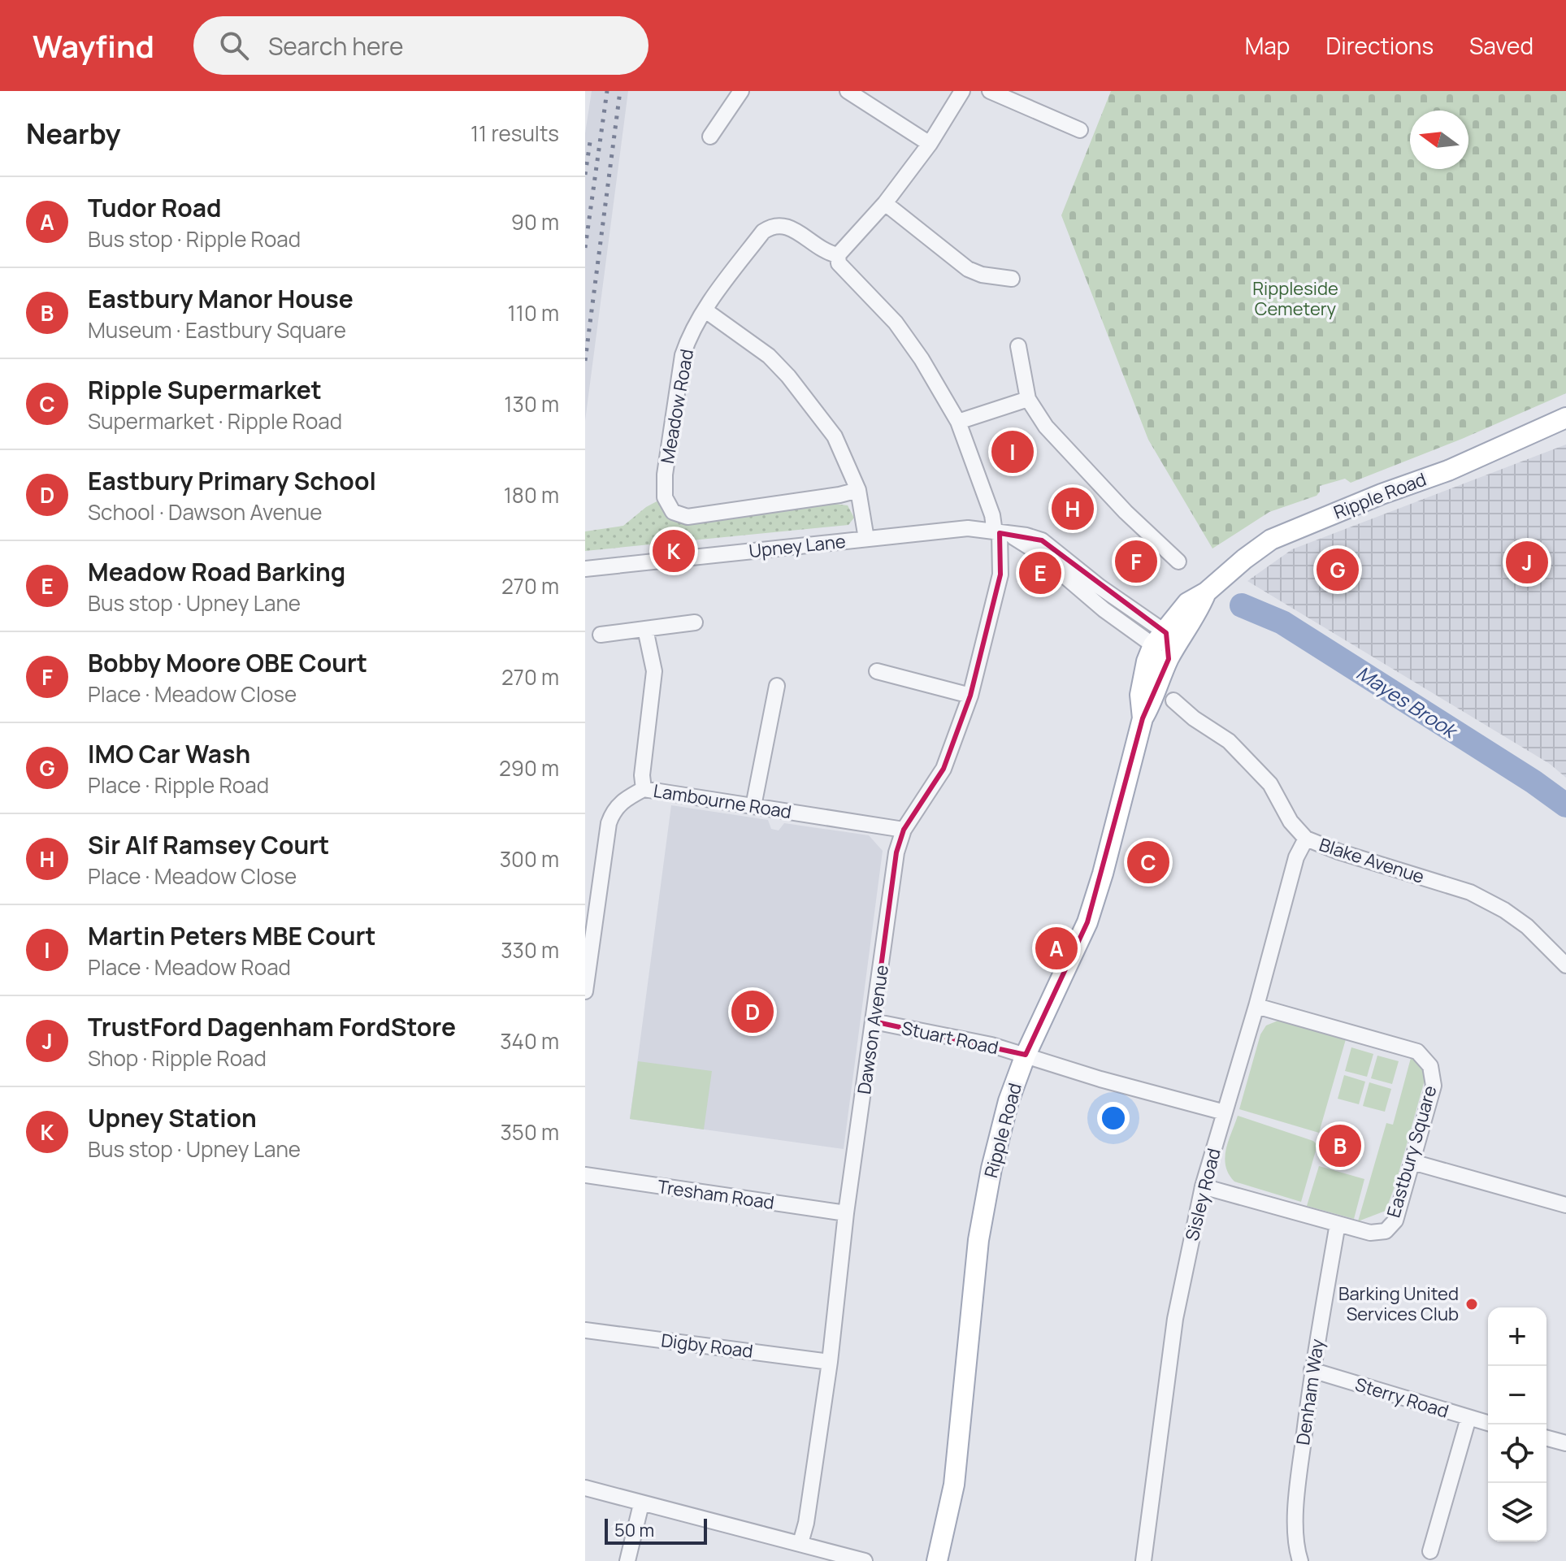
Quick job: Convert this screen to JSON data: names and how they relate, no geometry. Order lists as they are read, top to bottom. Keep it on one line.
{"streets":{"main road":["Ripple Road"],"street":["Meadow Road","Upney Lane","Lambourne Road","Blake Avenue","Dawson Avenue","Stuart Road","Eastbury Square","Tresham Road","Sisley Road","Digby Road","Denham Way","Sterry Road"]},"crossings":[["Ripple Road","Upney Lane"],["Ripple Road","Stuart Road"],["Upney Lane","Dawson Avenue"],["Lambourne Road","Dawson Avenue"],["Blake Avenue","Sisley Road"],["Dawson Avenue","Stuart Road"],["Dawson Avenue","Tresham Road"],["Dawson Avenue","Digby Road"],["Stuart Road","Sisley Road"],["Eastbury Square","Sisley Road"],["Eastbury Square","Denham Way"],["Denham Way","Sterry Road"]],"water":["Mayes Brook"],"parks":["Rippleside Cemetery"],"places":["Barking United Services Club"],"scale_bar":"50 m","north":"left","page":{"header":"Wayfind","search":"Search here","nav":["Map","Directions","Saved"],"heading":["Nearby","11 results"],"list":[{"mark":"A","name":"Tudor Road","note":"Bus stop · Ripple Road","value":"90 m"},{"mark":"B","name":"Eastbury Manor House","note":"Museum · Eastbury Square","value":"110 m"},{"mark":"C","name":"Ripple Supermarket","note":"Supermarket · Ripple Road","value":"130 m"},{"mark":"D","name":"Eastbury Primary School","note":"School · Dawson Avenue","value":"180 m"},{"mark":"E","name":"Meadow Road Barking","note":"Bus stop · Upney Lane","value":"270 m"},{"mark":"F","name":"Bobby Moore OBE Court","note":"Place · Meadow Close","value":"270 m"},{"mark":"G","name":"IMO Car Wash","note":"Place · Ripple Road","value":"290 m"},{"mark":"H","name":"Sir Alf Ramsey Court","note":"Place · Meadow Close","value":"300 m"},{"mark":"I","name":"Martin Peters MBE Court","note":"Place · Meadow Road","value":"330 m"},{"mark":"J","name":"TrustFord Dagenham FordStore","note":"Shop · Ripple Road","value":"340 m"},{"mark":"K","name":"Upney Station","note":"Bus stop · Upney Lane","value":"350 m"}],"pins":["I","H","K","F","J","G","E","C","A","D","B"],"map_buttons":["+","−"],"scale":"50 m"}}
